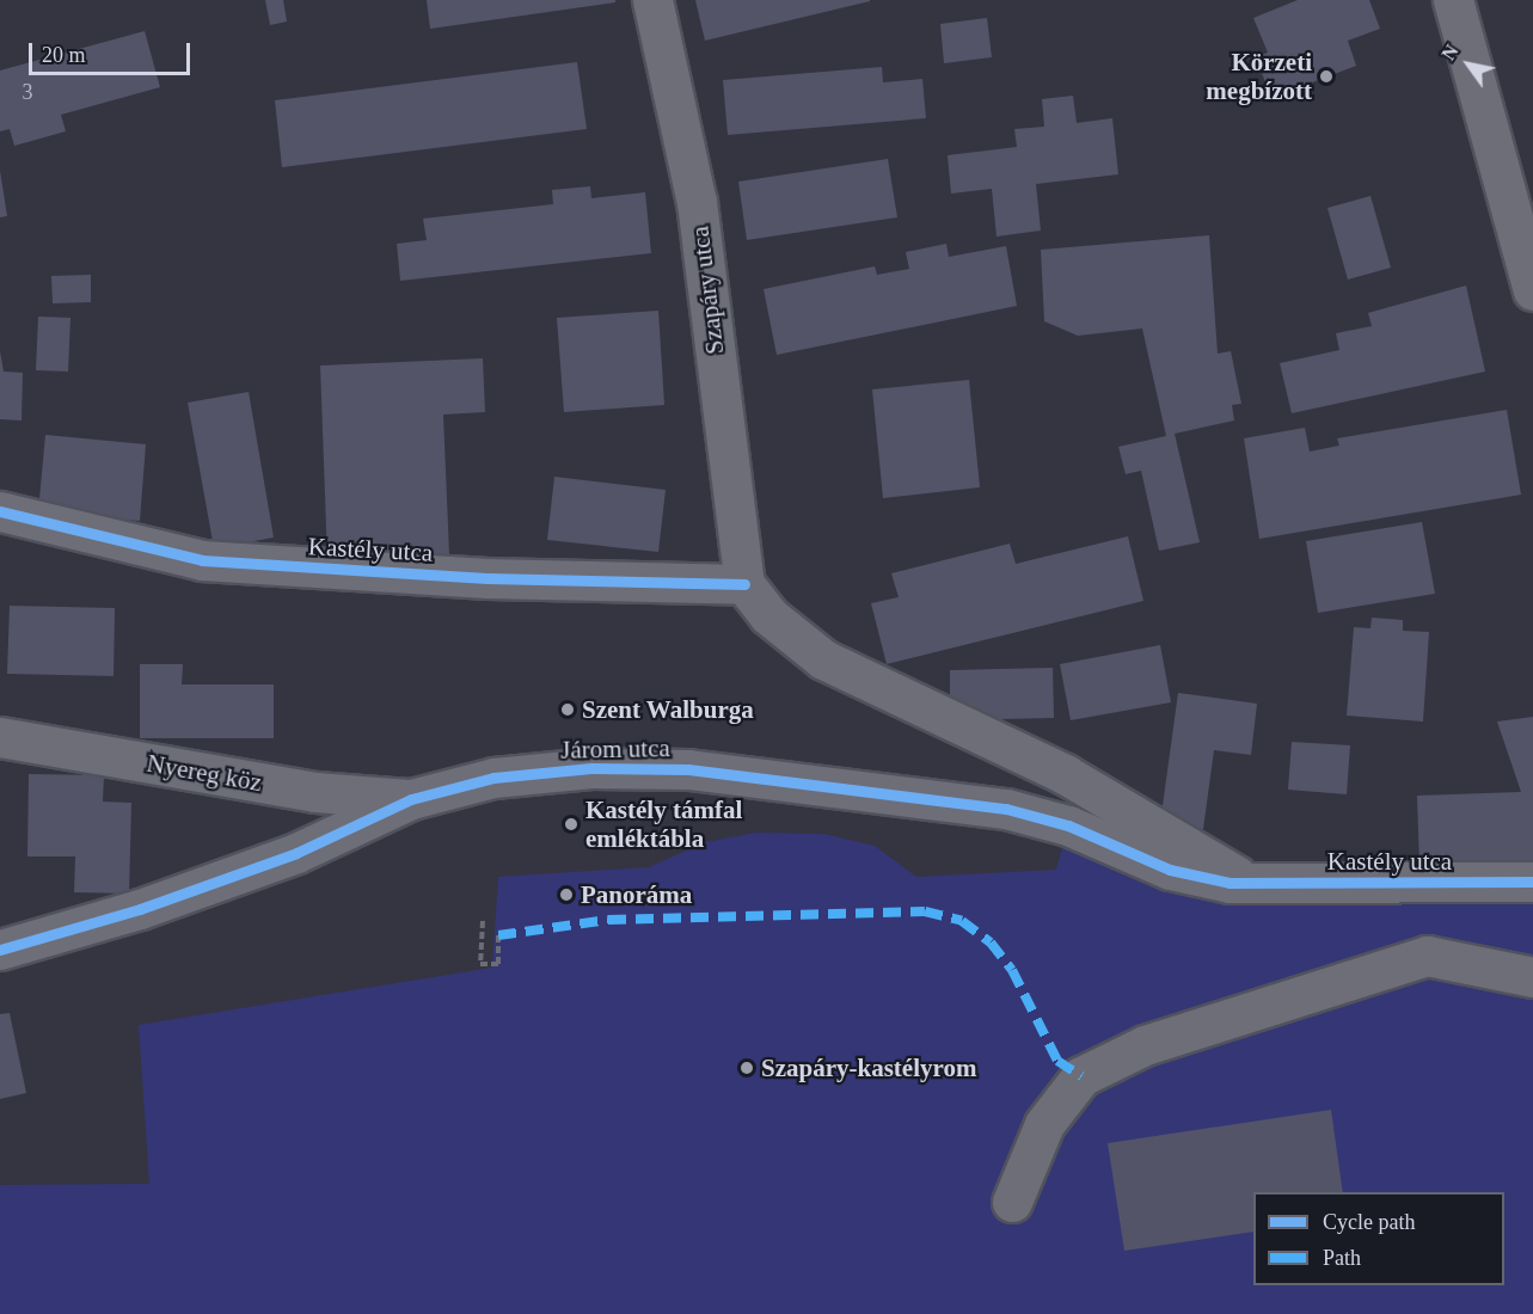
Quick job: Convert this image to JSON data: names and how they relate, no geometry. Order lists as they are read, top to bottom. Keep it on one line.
{"streets":{"street":["Szapáry utca","Kastély utca","Járom utca","Nyereg köz"]},"crossings":[["Szapáry utca","Kastély utca"],["Kastély utca","Járom utca"],["Járom utca","Nyereg köz"]],"places":["Körzeti megbízott","Szent Walburga","Kastély támfal emléktábla","Panoráma","Szapáry-kastélyrom"],"house_numbers":["3"],"legend":["Cycle path","Path"],"scale_bar":"20 m","north":"top left"}
